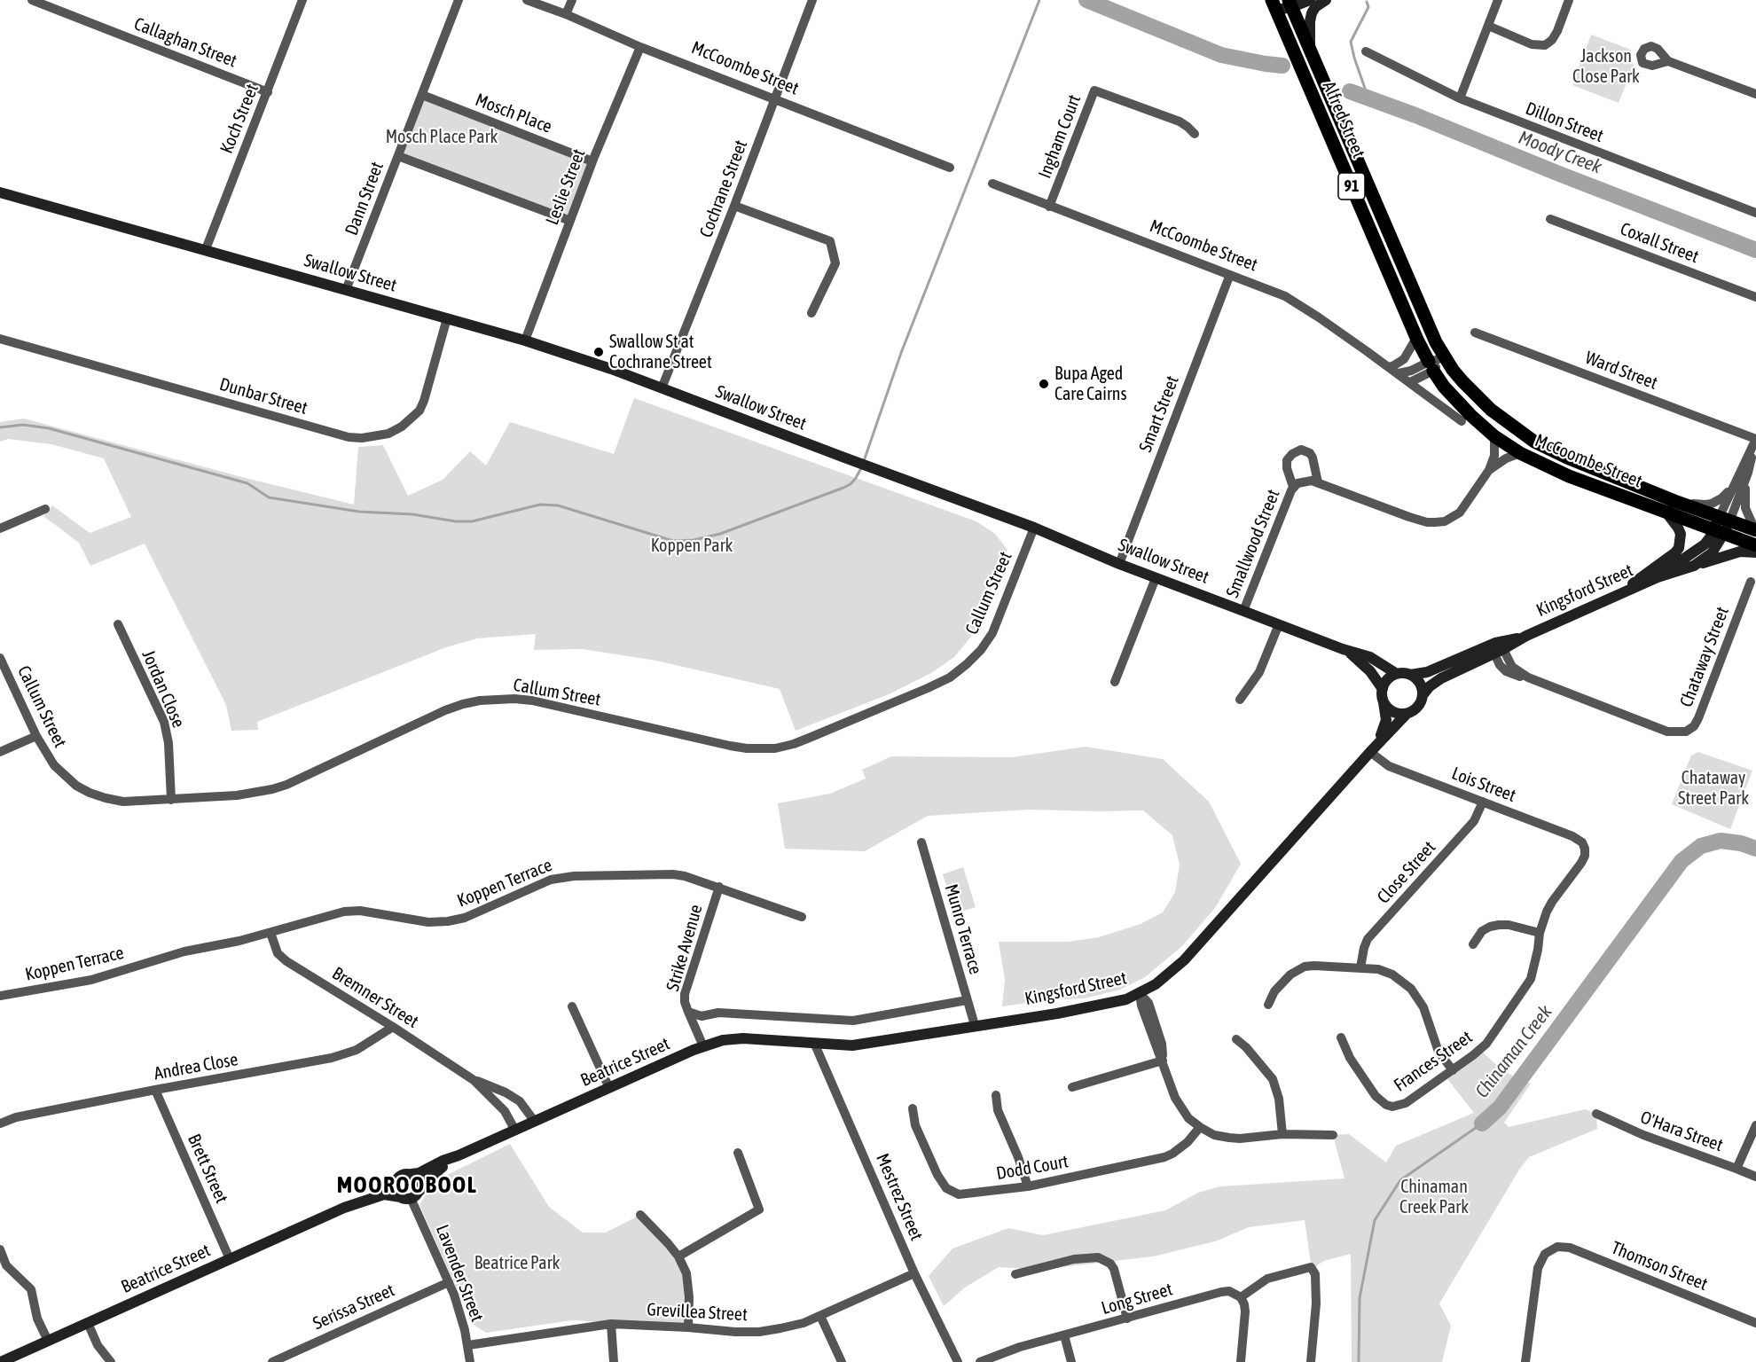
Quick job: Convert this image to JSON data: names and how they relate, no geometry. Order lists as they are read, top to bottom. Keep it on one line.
{"streets":{"main road":["McCoombe Street","Alfred Street","91"],"street":["Callaghan Street","Mosch Place","Koch Street","Dillon Street","Ingham Court","Leslie Street","Cochrane Street","Dann Street","Coxall Street","Swallow Street","Ward Street","Dunbar Street","Smart Street","Smallwood Street","Kingsford Street","Callum Street","Chataway Street","Jordan Close","Lois Street","Close Street","Koppen Terrace","Munro Terrace","Strike Avenue","Bremner Street","Frances Street","Beatrice Street","Andrea Close","O'Hara Street","Dodd Court","Brett Street","Mestrez Street","Thomson Street","Lavender Street","Long Street","Serissa Street","Grevillea Street"]},"crossings":[["Callaghan Street","Koch Street"],["McCoombe Street","Alfred Street"],["McCoombe Street","Ingham Court"],["McCoombe Street","Leslie Street"],["McCoombe Street","Cochrane Street"],["McCoombe Street","Smart Street"],["McCoombe Street","Kingsford Street"],["Mosch Place","Leslie Street"],["Mosch Place","Dann Street"],["Koch Street","Swallow Street"],["Leslie Street","Swallow Street"],["Cochrane Street","Swallow Street"],["Dann Street","Swallow Street"],["Swallow Street","Dunbar Street"],["Swallow Street","Smart Street"],["Swallow Street","Smallwood Street"],["Swallow Street","Kingsford Street"],["Swallow Street","Callum Street"],["Kingsford Street","Chataway Street"],["Kingsford Street","Lois Street"],["Kingsford Street","Munro Terrace"],["Kingsford Street","Beatrice Street"],["Kingsford Street","Mestrez Street"],["Callum Street","Jordan Close"],["Lois Street","Close Street"],["Lois Street","Frances Street"],["Koppen Terrace","Strike Avenue"],["Koppen Terrace","Bremner Street"],["Strike Avenue","Beatrice Street"],["Bremner Street","Beatrice Street"],["Bremner Street","Andrea Close"],["Beatrice Street","Brett Street"],["Beatrice Street","Mestrez Street"],["Beatrice Street","Lavender Street"],["Andrea Close","Brett Street"],["Mestrez Street","Grevillea Street"],["Lavender Street","Serissa Street"],["Lavender Street","Grevillea Street"]],"districts":["MOOROOBOOL"],"water":["Moody Creek","Chinaman Creek"],"parks":["Jackson Close Park","Mosch Place Park","Koppen Park","Chataway Street Park","Chinaman Creek Park","Beatrice Park"],"places":["Swallow St at Cochrane Street","Bupa Aged Care Cairns"]}
